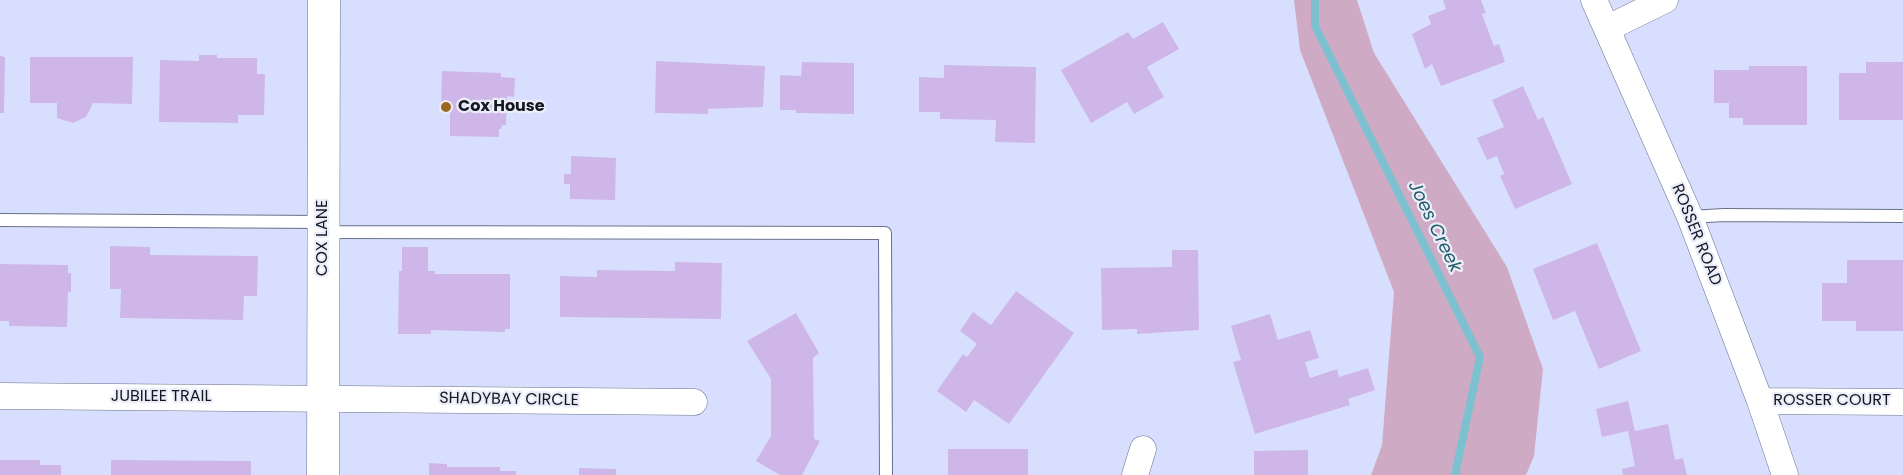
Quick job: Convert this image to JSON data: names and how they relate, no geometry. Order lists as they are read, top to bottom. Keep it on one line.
{"streets":{"street":["ROSSER ROAD","COX LANE","JUBILEE TRAIL","SHADYBAY CIRCLE","ROSSER COURT"]},"crossings":[["ROSSER ROAD","ROSSER COURT"],["COX LANE","JUBILEE TRAIL"],["COX LANE","SHADYBAY CIRCLE"],["JUBILEE TRAIL","SHADYBAY CIRCLE"]],"water":["Joes Creek"],"places":["Cox House"]}
